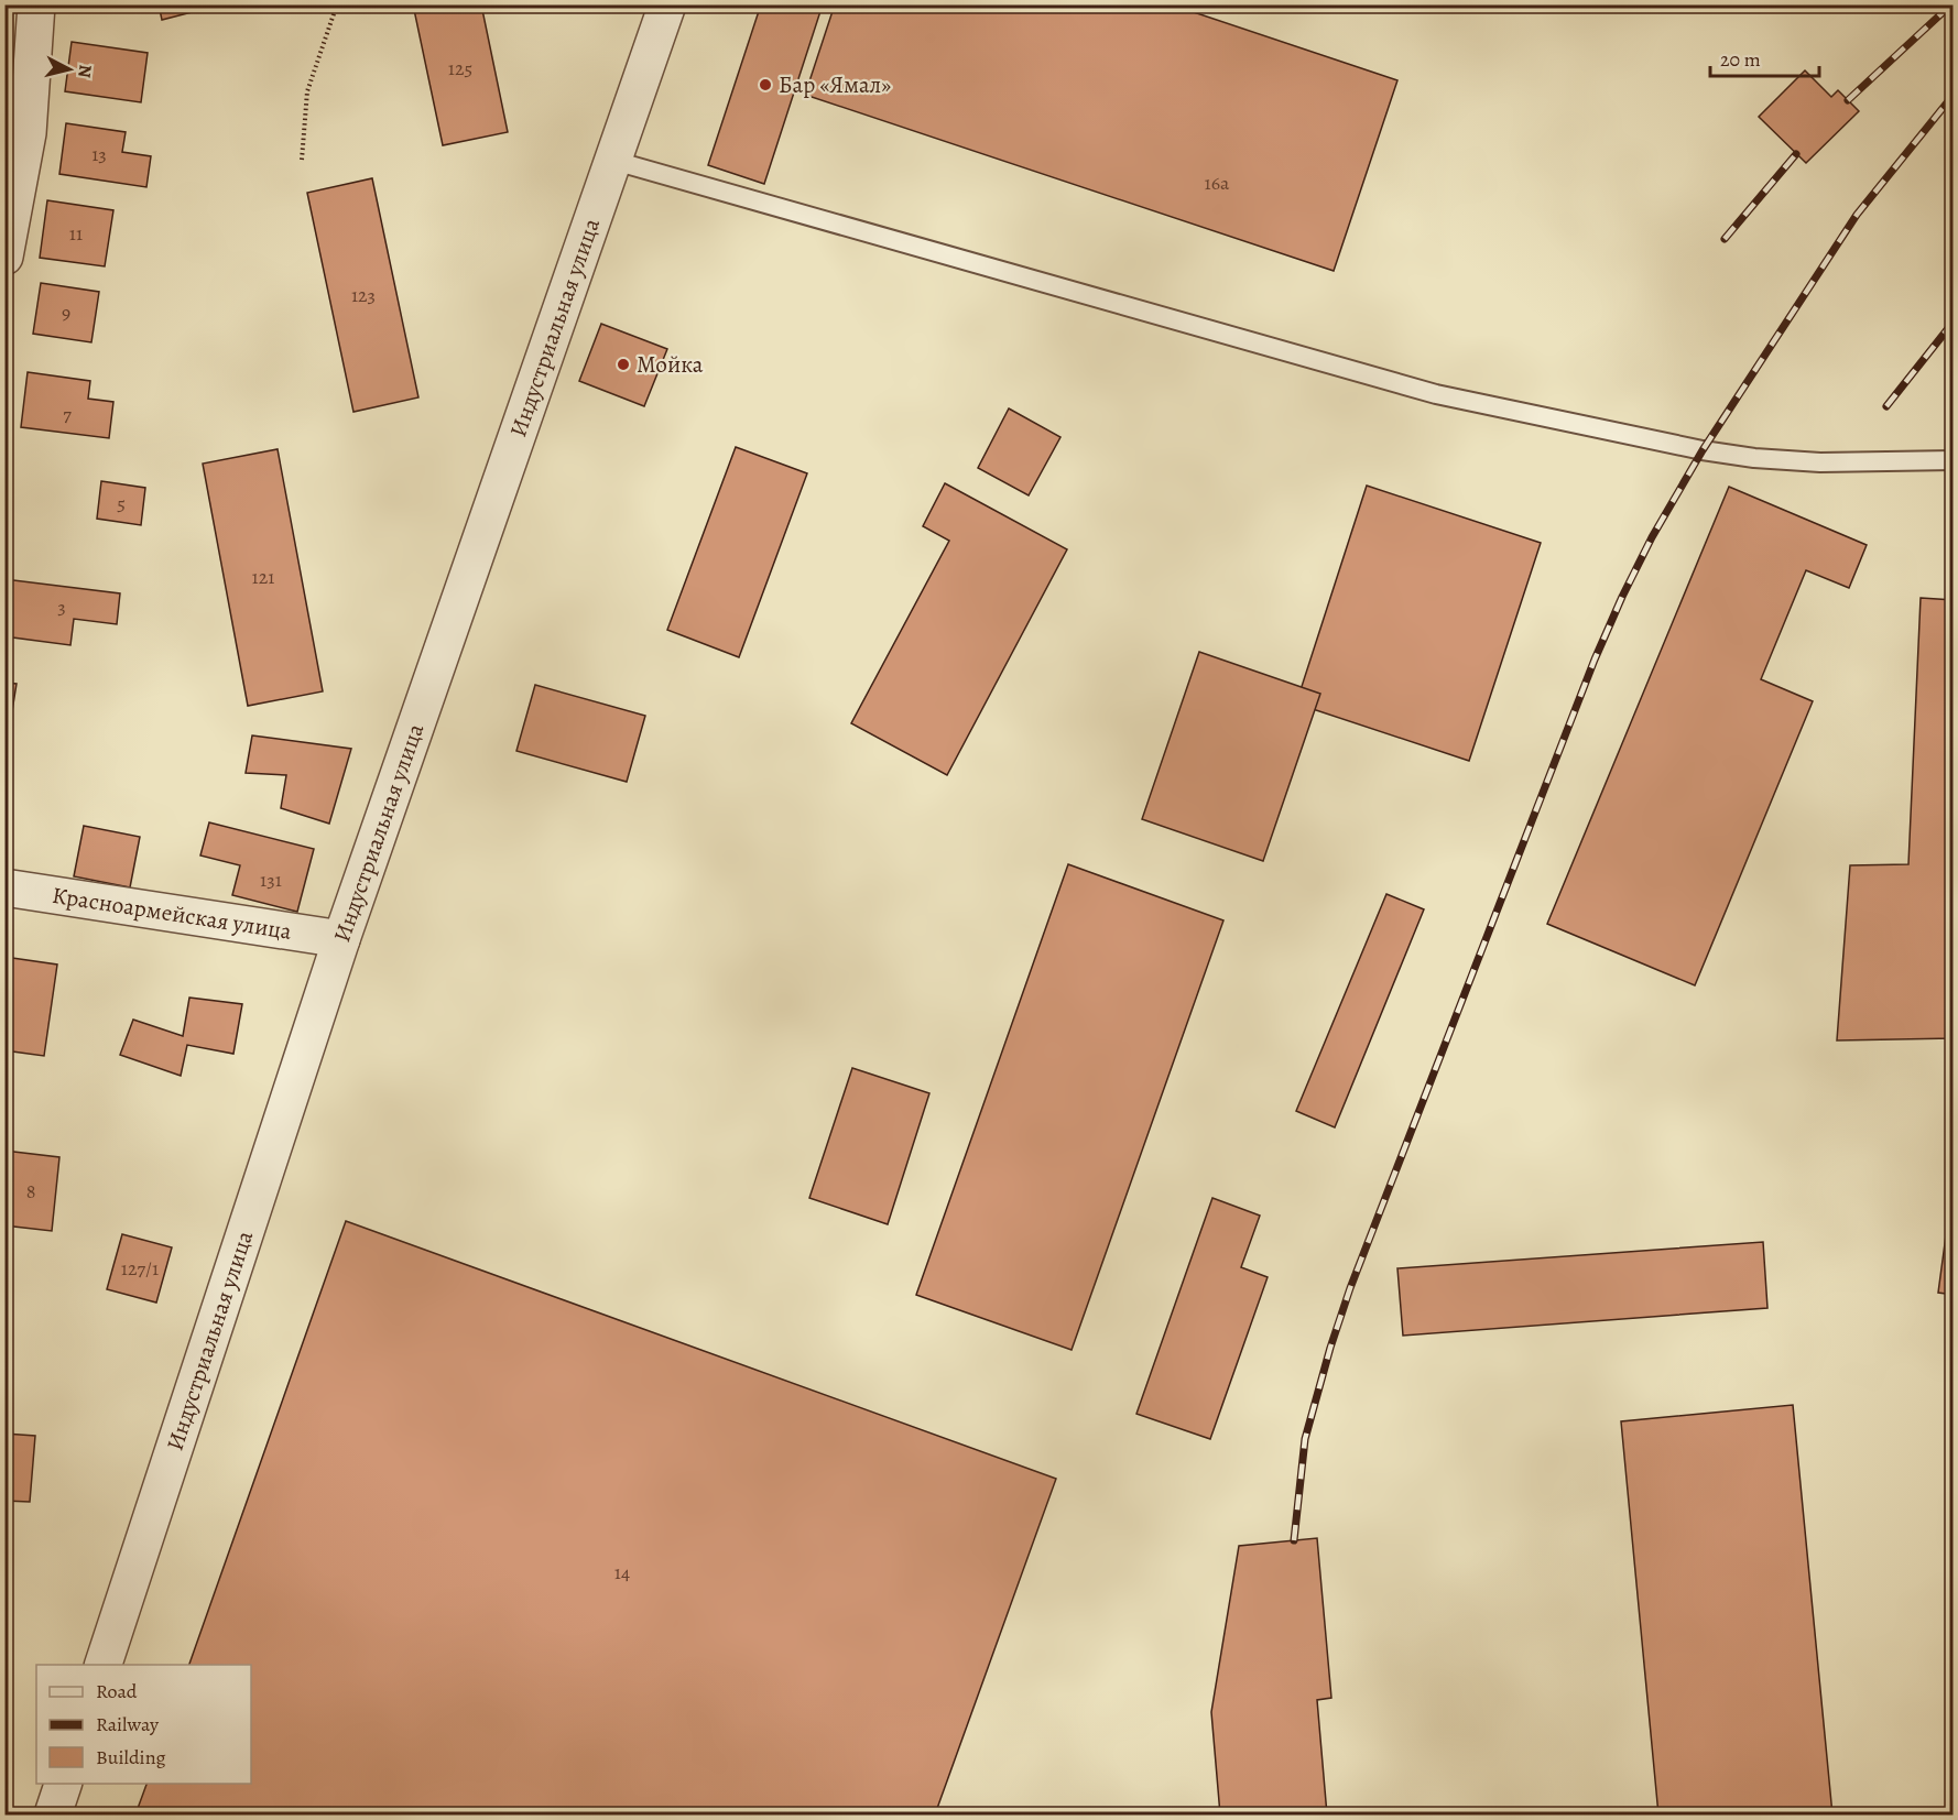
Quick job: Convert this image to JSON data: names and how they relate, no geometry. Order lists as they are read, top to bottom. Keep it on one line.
{"streets":{"street":["Индустриальная улица","Красноармейская улица"]},"crossings":[["Индустриальная улица","Красноармейская улица"]],"places":["Бар «Ямал»","Мойка"],"house_numbers":["125","13","16а","11","123","9","7","5","121","3","131","8","127/1","14"],"legend":["Road","Railway","Building"],"scale_bar":"20 m","north":"right"}
